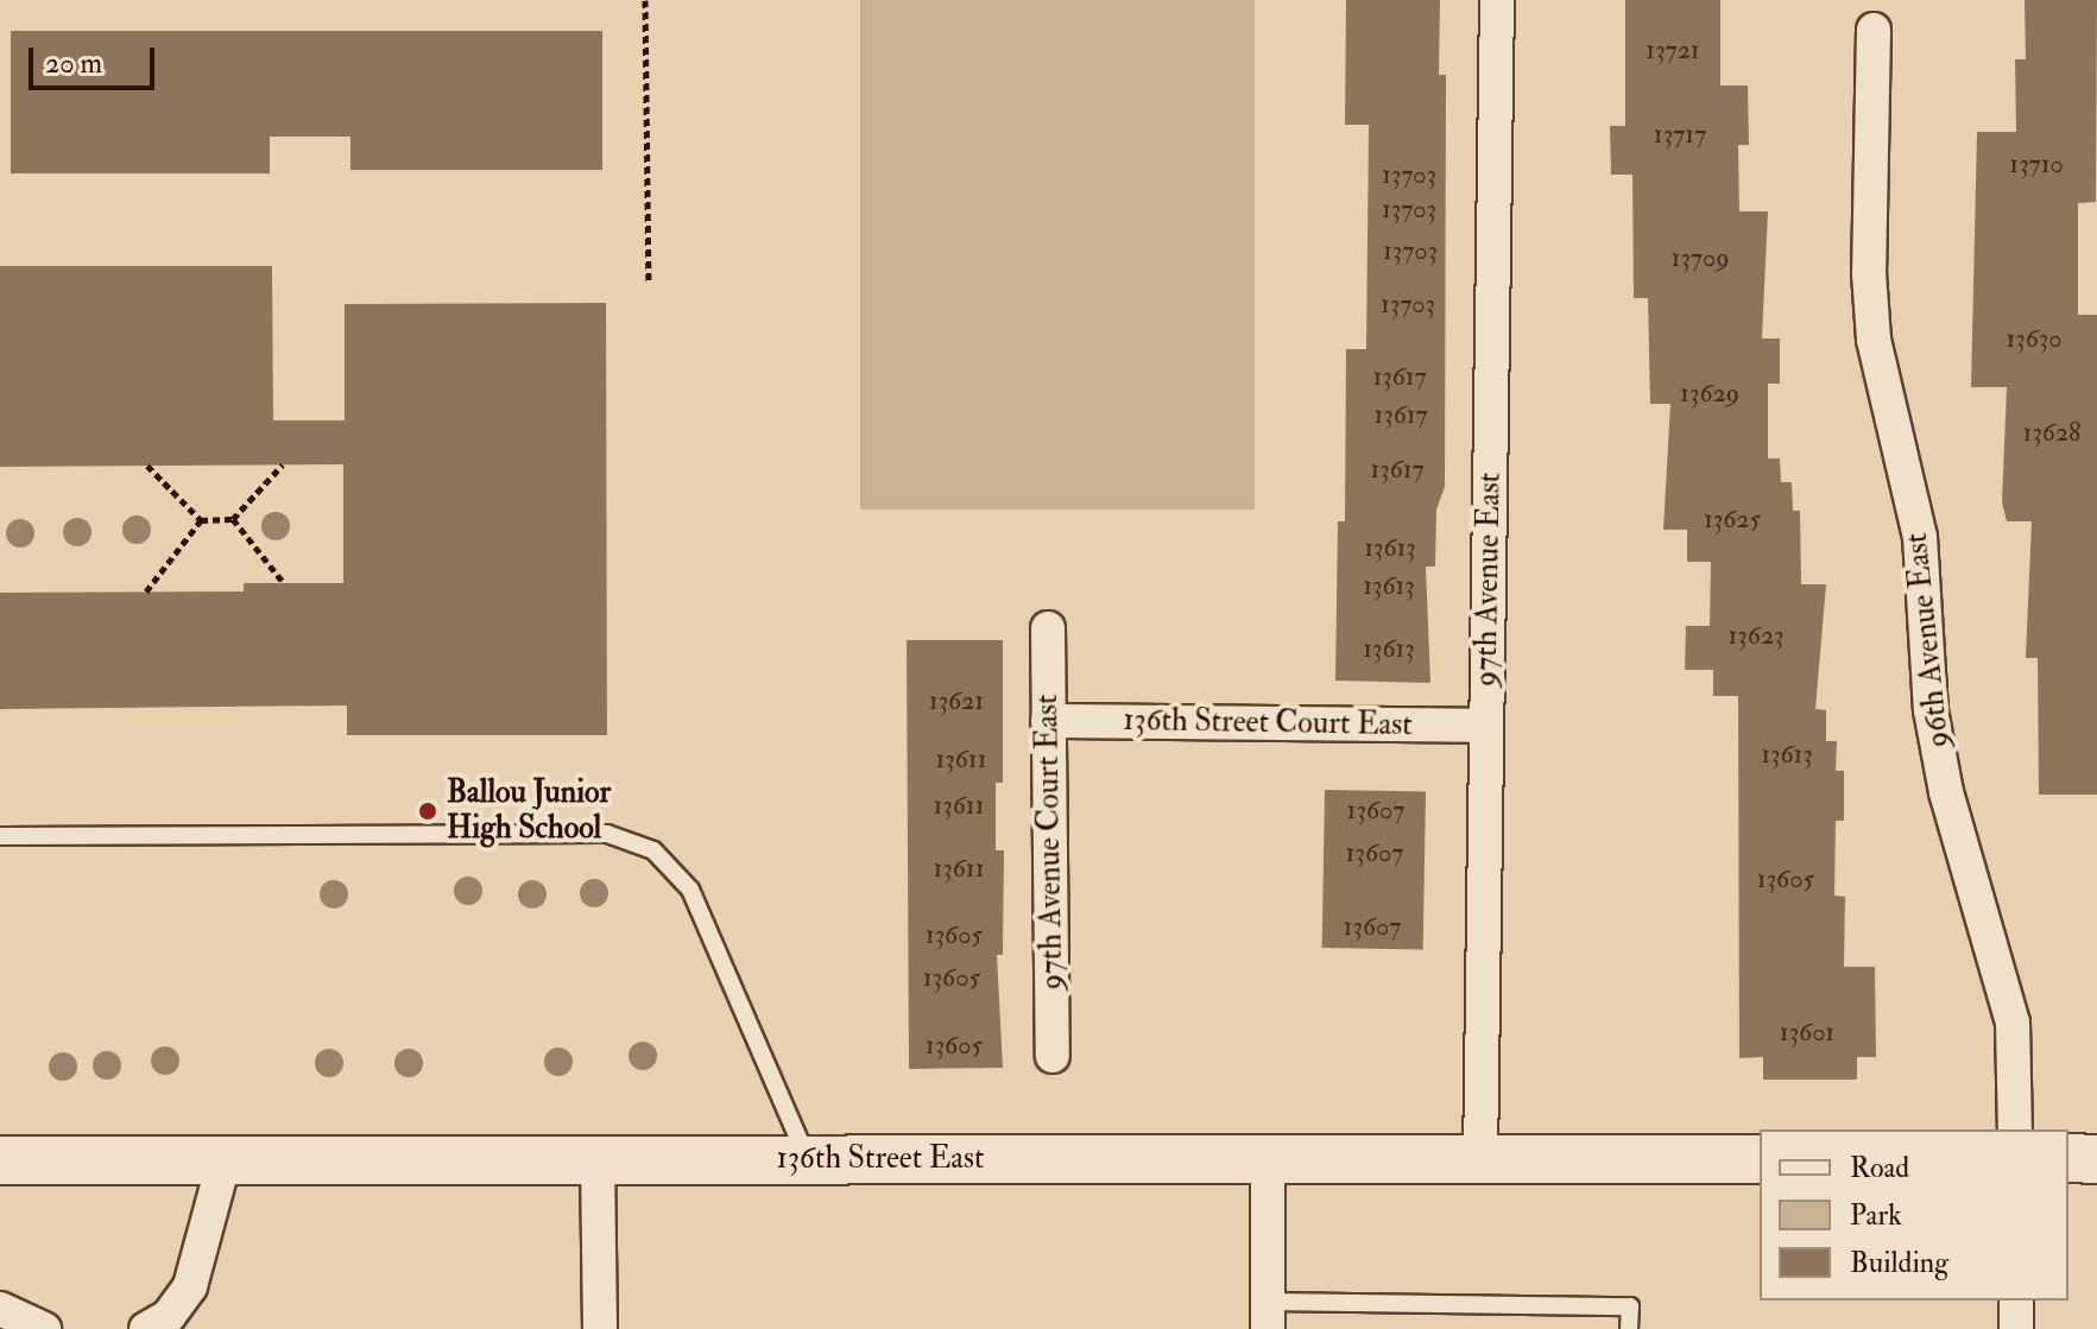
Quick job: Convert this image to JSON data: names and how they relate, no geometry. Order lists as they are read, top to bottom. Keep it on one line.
{"streets":{"street":["97th Avenue East","96th Avenue East","136th Street Court East","97th Avenue Court East","136th Street East"]},"crossings":[["97th Avenue East","136th Street Court East"],["97th Avenue East","136th Street East"],["136th Street Court East","97th Avenue Court East"]],"places":["Ballou Junior High School"],"house_numbers":["13721","13717","13710","13703","13703","13703","13709","13703","13630","13617","13629","13617","13628","13617","13625","13613","13613","13623","13613","13621","13613","13611","13611","13607","13607","13611","13605","13607","13605","13605","13601","13605"],"legend":["Road","Park","Building"],"scale_bar":"20 m"}
